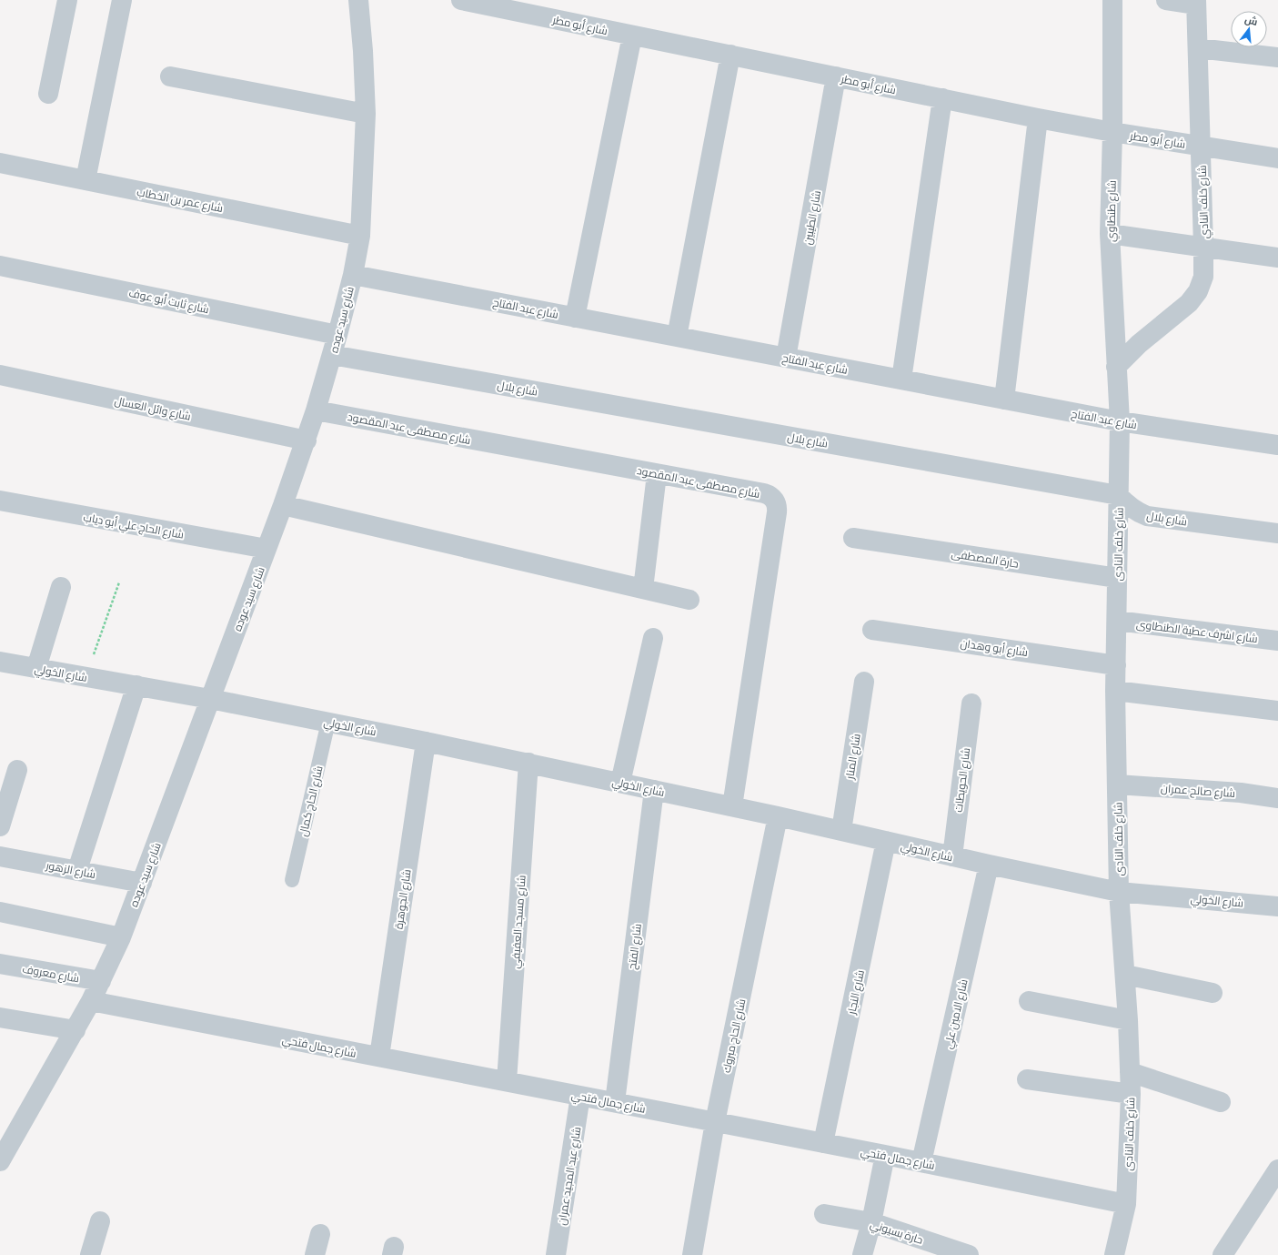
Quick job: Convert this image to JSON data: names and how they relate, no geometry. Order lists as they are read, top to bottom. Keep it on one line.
{"streets":{"street":["شارع أبو مطر","شارع عمر بن الخطاب","شارع خلف النادي","شارع طنطاوي","شارع الطيبين","شارع ثابت أبو عوف","شارع عبد الفتاح","شارع سيد عوده","شارع بلال","شارع وائل العسال","شارع مصطفى عبد المقصود","شارع الحاج علي أبو دياب","شارع خلف النادى","حارة المصطفى","شارع اشرف عطية الطنطاوى","شارع أبو وهدان","شارع الخولي","شارع المنار","شارع الحويطات","شارع صالح عمران","شارع الزهور","شارع الجوهرة","شارع مسجد العفيفي","شارع الفتح","شارع معروف","شارع النجار","شارع الامين علي","شارع الحاج مبروك","شارع جمال فتحي","شارع عبد المجيد عمران","حارة بسيوني"],"lane":["شارع الحاج كمال"]},"crossings":[["شارع أبو مطر","شارع خلف النادي"],["شارع أبو مطر","شارع طنطاوي"],["شارع أبو مطر","شارع الطيبين"],["شارع عمر بن الخطاب","شارع سيد عوده"],["شارع خلف النادي","شارع طنطاوي"],["شارع طنطاوي","شارع عبد الفتاح"],["شارع طنطاوي","شارع خلف النادى"],["شارع الطيبين","شارع عبد الفتاح"],["شارع ثابت أبو عوف","شارع سيد عوده"],["شارع عبد الفتاح","شارع سيد عوده"],["شارع عبد الفتاح","شارع خلف النادى"],["شارع سيد عوده","شارع بلال"],["شارع سيد عوده","شارع وائل العسال"],["شارع سيد عوده","شارع مصطفى عبد المقصود"],["شارع سيد عوده","شارع الحاج علي أبو دياب"],["شارع سيد عوده","شارع الخولي"],["شارع سيد عوده","شارع الزهور"],["شارع سيد عوده","شارع معروف"],["شارع سيد عوده","شارع جمال فتحي"],["شارع بلال","شارع خلف النادى"],["شارع مصطفى عبد المقصود","شارع الخولي"],["شارع خلف النادى","حارة المصطفى"],["شارع خلف النادى","شارع اشرف عطية الطنطاوى"],["شارع خلف النادى","شارع أبو وهدان"],["شارع خلف النادى","شارع الخولي"],["شارع خلف النادى","شارع صالح عمران"],["شارع خلف النادى","شارع جمال فتحي"],["شارع الخولي","شارع المنار"],["شارع الخولي","شارع الحويطات"],["شارع الخولي","شارع الحاج كمال"],["شارع الخولي","شارع الجوهرة"],["شارع الخولي","شارع مسجد العفيفي"],["شارع الخولي","شارع الفتح"],["شارع الخولي","شارع النجار"],["شارع الخولي","شارع الامين علي"],["شارع الخولي","شارع الحاج مبروك"],["شارع الجوهرة","شارع جمال فتحي"],["شارع مسجد العفيفي","شارع جمال فتحي"],["شارع الفتح","شارع جمال فتحي"],["شارع النجار","شارع جمال فتحي"],["شارع الامين علي","شارع جمال فتحي"],["شارع الحاج مبروك","شارع جمال فتحي"],["شارع جمال فتحي","شارع عبد المجيد عمران"]],"north":"top"}
